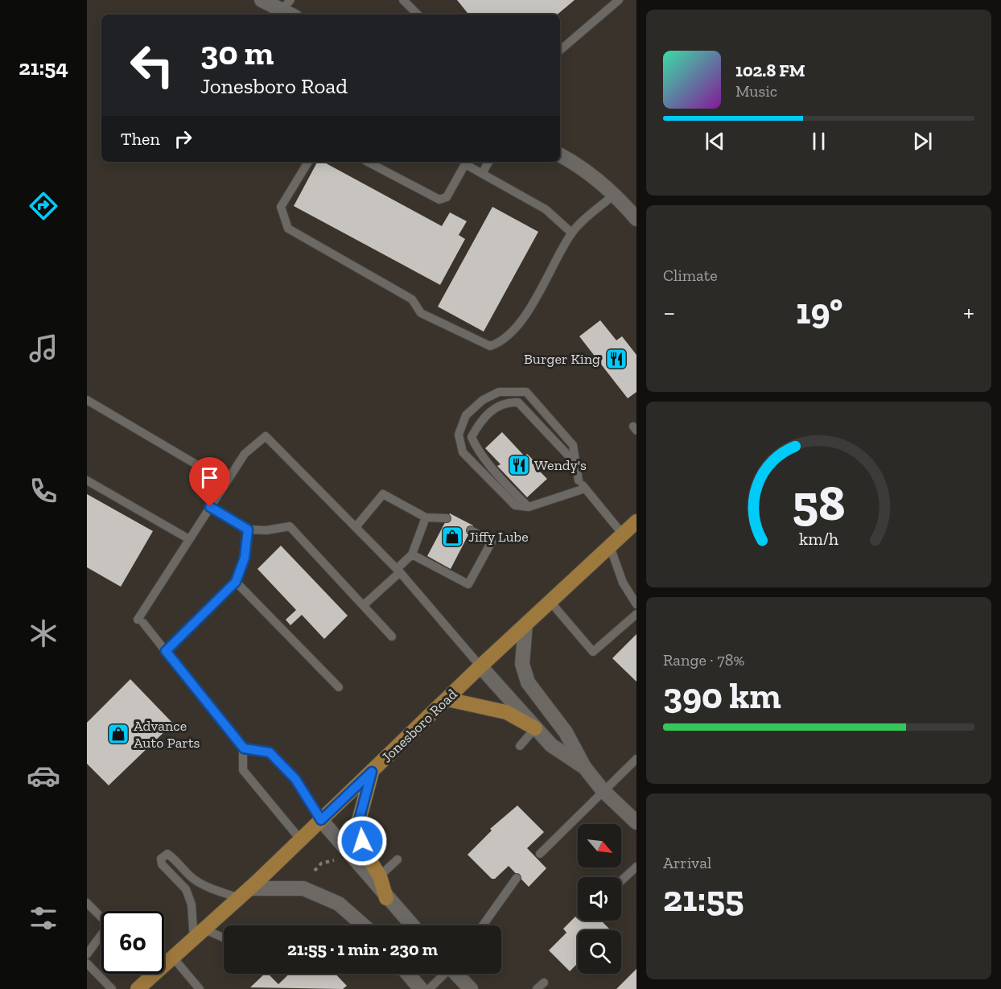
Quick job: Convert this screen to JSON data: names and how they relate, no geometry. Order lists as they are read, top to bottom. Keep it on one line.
{"streets":{"main road":["Jonesboro Road"]},"places":{"restaurant":["Burger King","Wendy's"],"shop":["Jiffy Lube","Advance Auto Parts"]},"north":"bottom right","page":{"tabs":"21:54","turn":["30 m","Jonesboro Road"],"song":["102.8 FM","Music"],"then":"Then","tile":["Climate",["Range · 78%","390 km"],["Arrival","21:55"]],"heat":["−","19°","+"],"limit":"60","trip":"21:55 · 1 min · 230 m","gauge":["58","km/h"]}}
